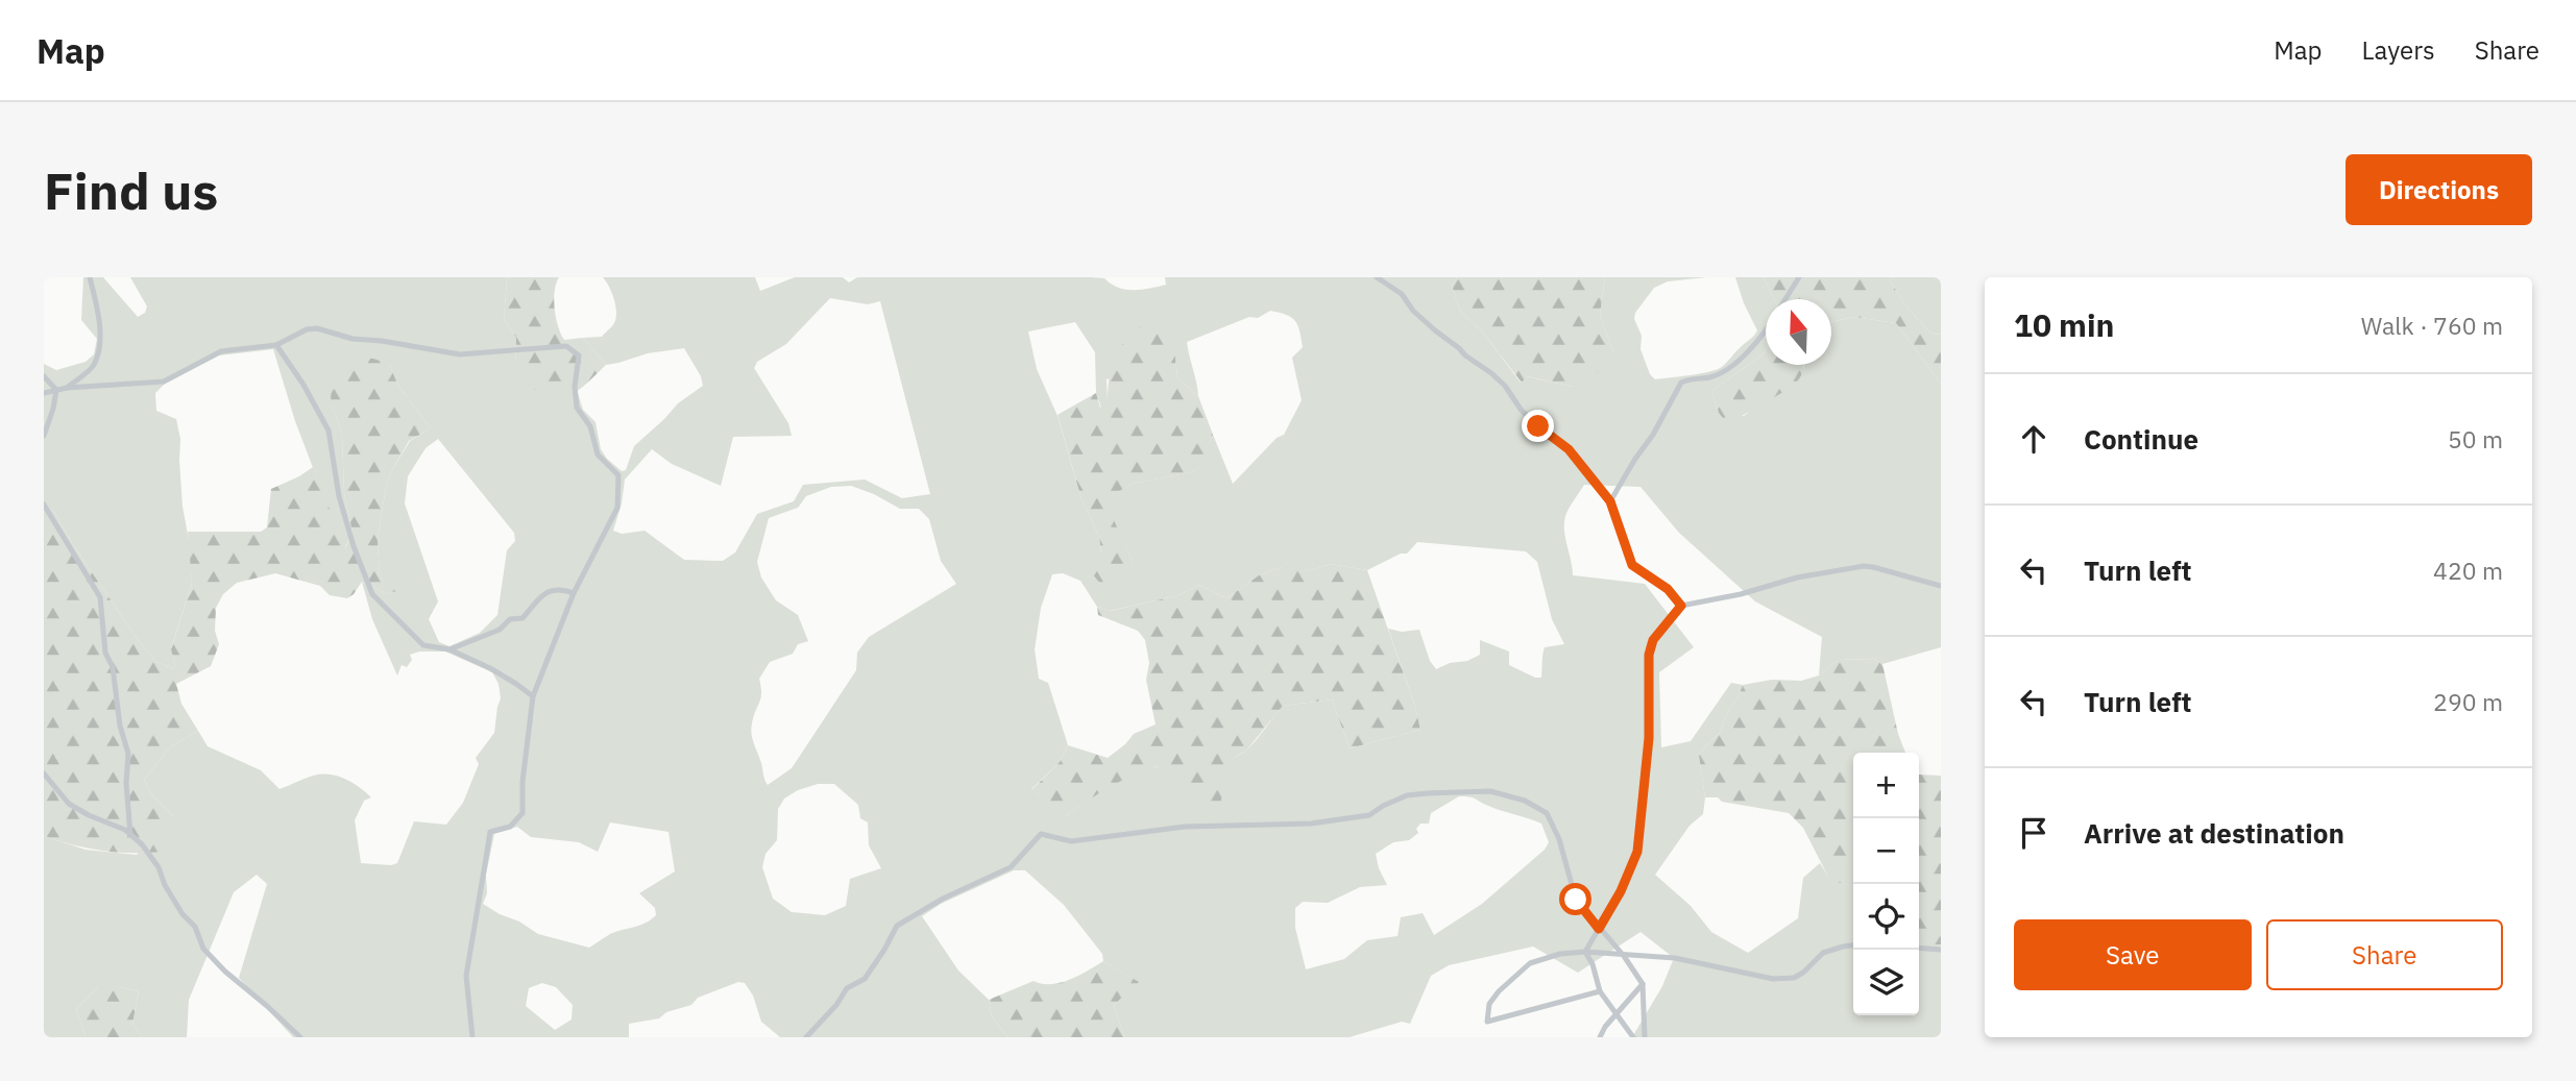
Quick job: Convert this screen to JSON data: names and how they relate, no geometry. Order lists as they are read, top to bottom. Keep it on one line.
{"north":"top","page":{"header":"Map","nav":["Map","Layers","Share"],"buttons":["Directions",["Save","Share"]],"title":"Find us","heading":["10 min","Walk · 760 m"],"list":[["Continue","50 m"],["Turn left","420 m"],["Turn left","290 m"],"Arrive at destination"],"map_buttons":["+","−"]}}
